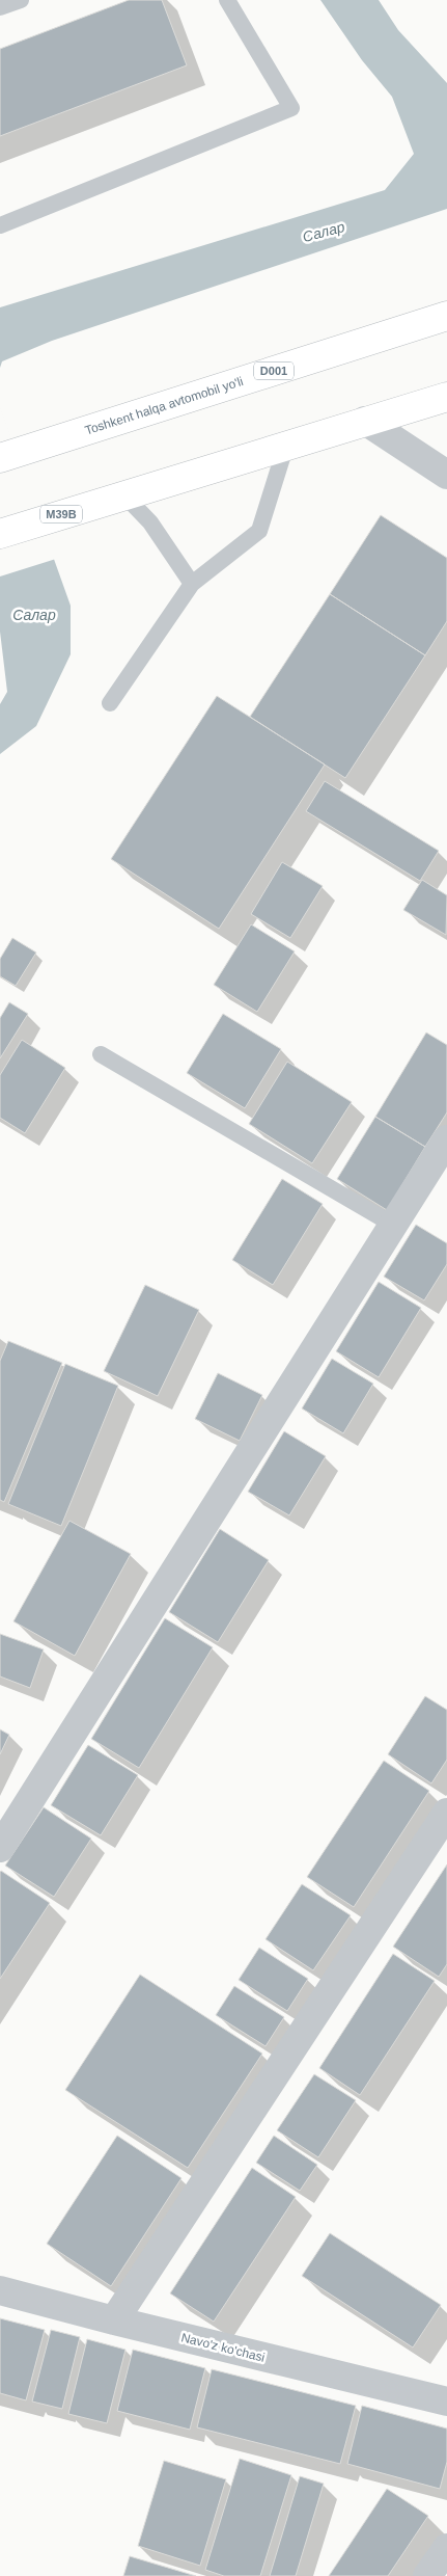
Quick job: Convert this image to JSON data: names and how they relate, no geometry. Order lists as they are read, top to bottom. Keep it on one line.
{"streets":{"highway":["D001","Toshkent halqa avtomobil yo'li","M39B"],"street":["Navo'z ko'chasi"]},"water":["Салар"]}
